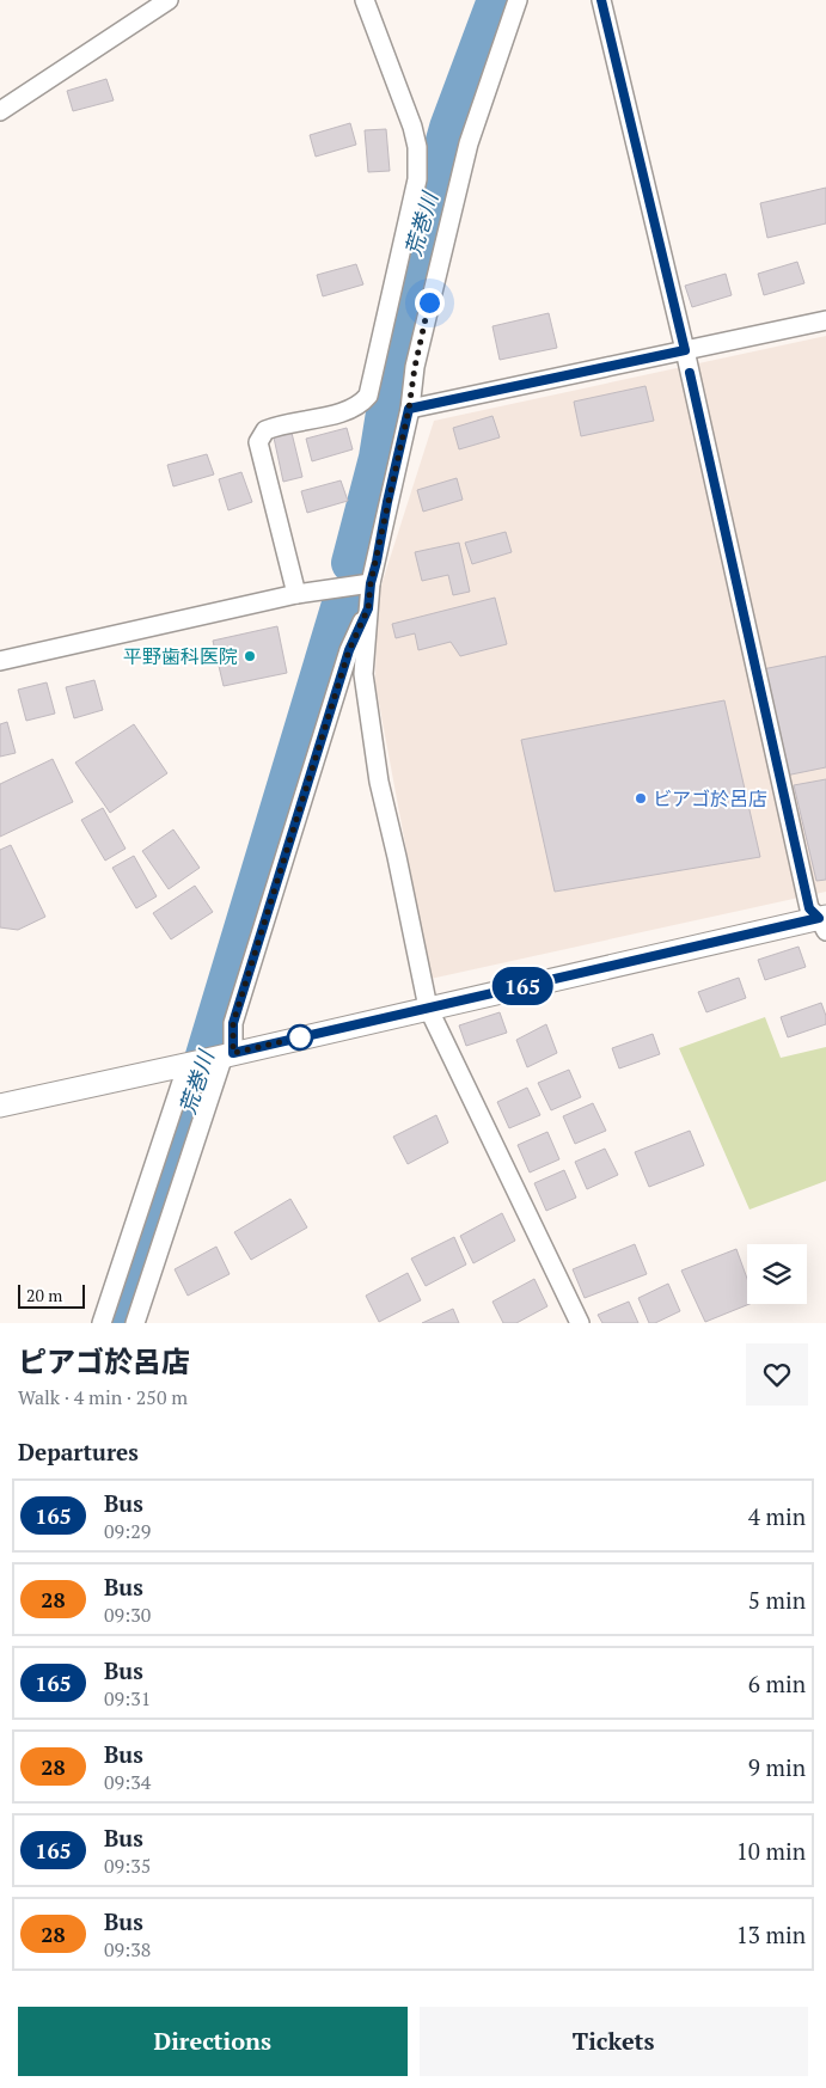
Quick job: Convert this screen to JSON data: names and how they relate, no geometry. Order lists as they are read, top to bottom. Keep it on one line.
{"water":["荒巻川"],"places":["平野歯科医院","ビアゴ於呂店"],"lines":["bus line 165"],"scale_bar":"20 m","page":{"on_map":"165","scale":"20 m","heading":[["ピアゴ於呂店","Walk · 4 min · 250 m"],"Departures"],"list":[{"mark":"165","name":"Bus","note":"09:29","value":"4 min"},{"mark":"28","name":"Bus","note":"09:30","value":"5 min"},{"mark":"165","name":"Bus","note":"09:31","value":"6 min"},{"mark":"28","name":"Bus","note":"09:34","value":"9 min"},{"mark":"165","name":"Bus","note":"09:35","value":"10 min"},{"mark":"28","name":"Bus","note":"09:38","value":"13 min"}],"buttons":["Directions","Tickets"]}}
